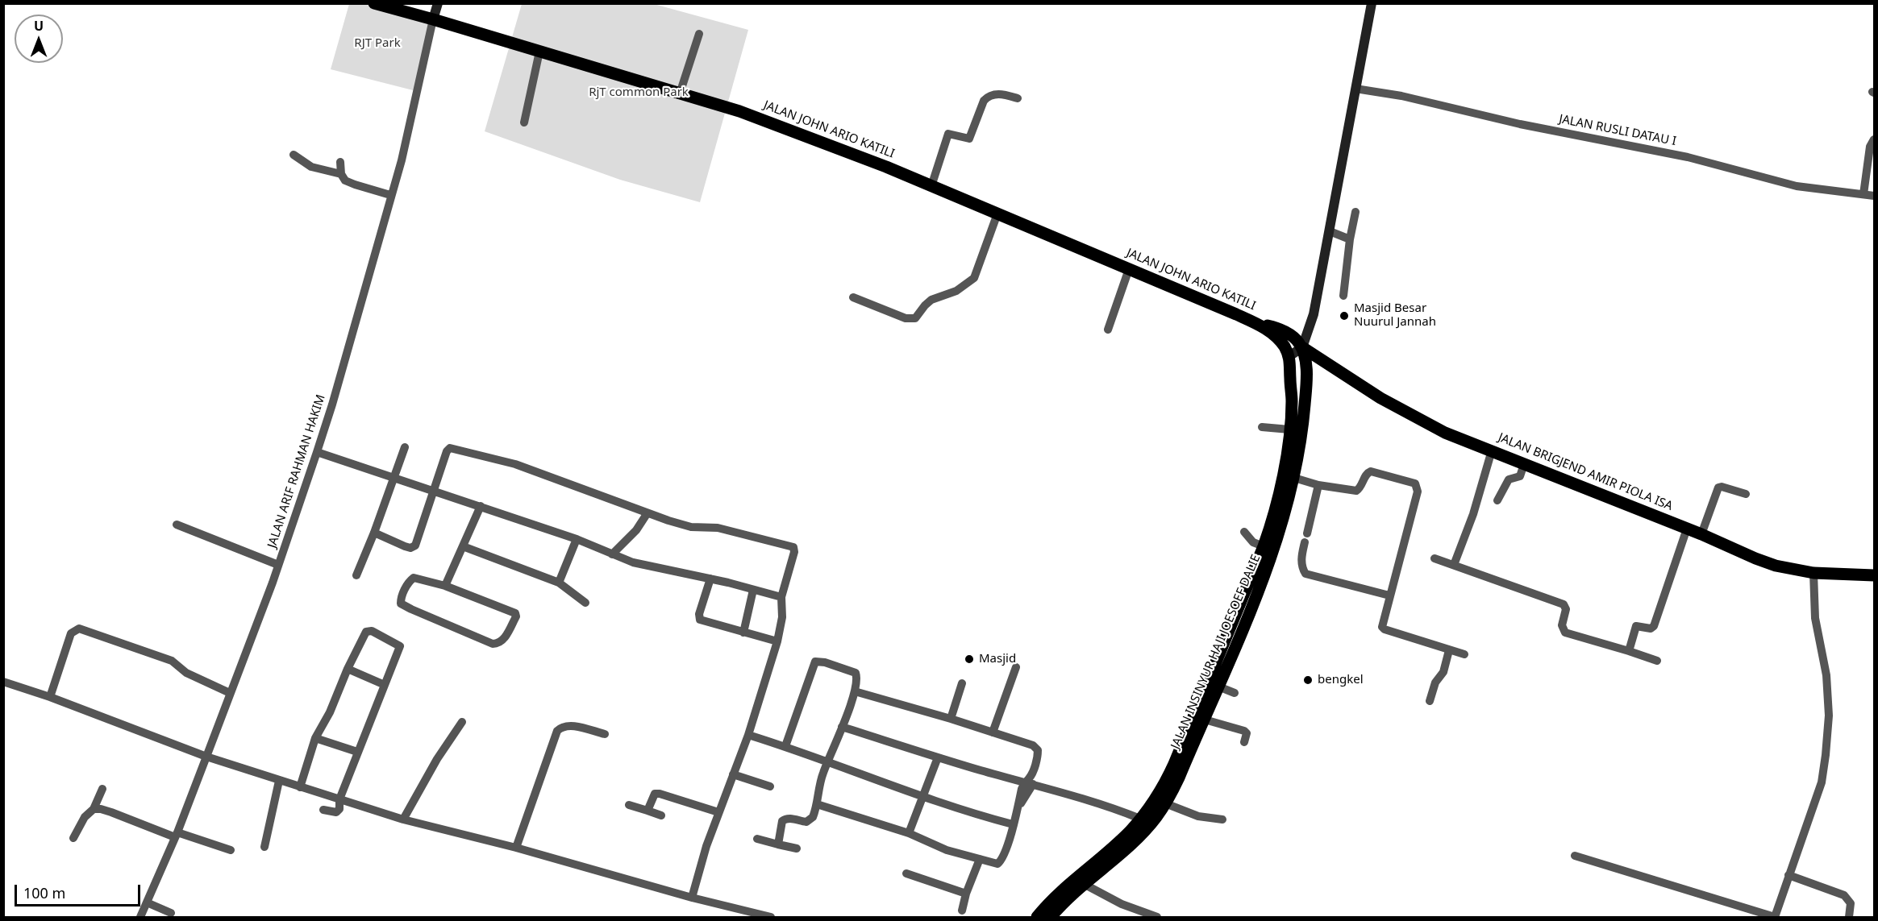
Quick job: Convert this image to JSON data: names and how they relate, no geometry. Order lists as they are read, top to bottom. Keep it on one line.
{"streets":{"main road":["JALAN JOHN ARIO KATILI","JALAN BRIGJEND AMIR PIOLA ISA","JALAN INSINYUR HAJI JOESOEF DALIE"],"street":["JALAN RUSLI DATAU I","JALAN ARIF RAHMAN HAKIM"]},"crossings":[["JALAN JOHN ARIO KATILI","JALAN ARIF RAHMAN HAKIM"],["JALAN JOHN ARIO KATILI","JALAN BRIGJEND AMIR PIOLA ISA"],["JALAN JOHN ARIO KATILI","JALAN INSINYUR HAJI JOESOEF DALIE"],["JALAN BRIGJEND AMIR PIOLA ISA","JALAN INSINYUR HAJI JOESOEF DALIE"]],"parks":["RJT Park","RjT common Park"],"places":["Masjid Besar Nuurul Jannah","Masjid","bengkel"],"scale_bar":"100 m","north":"top"}
